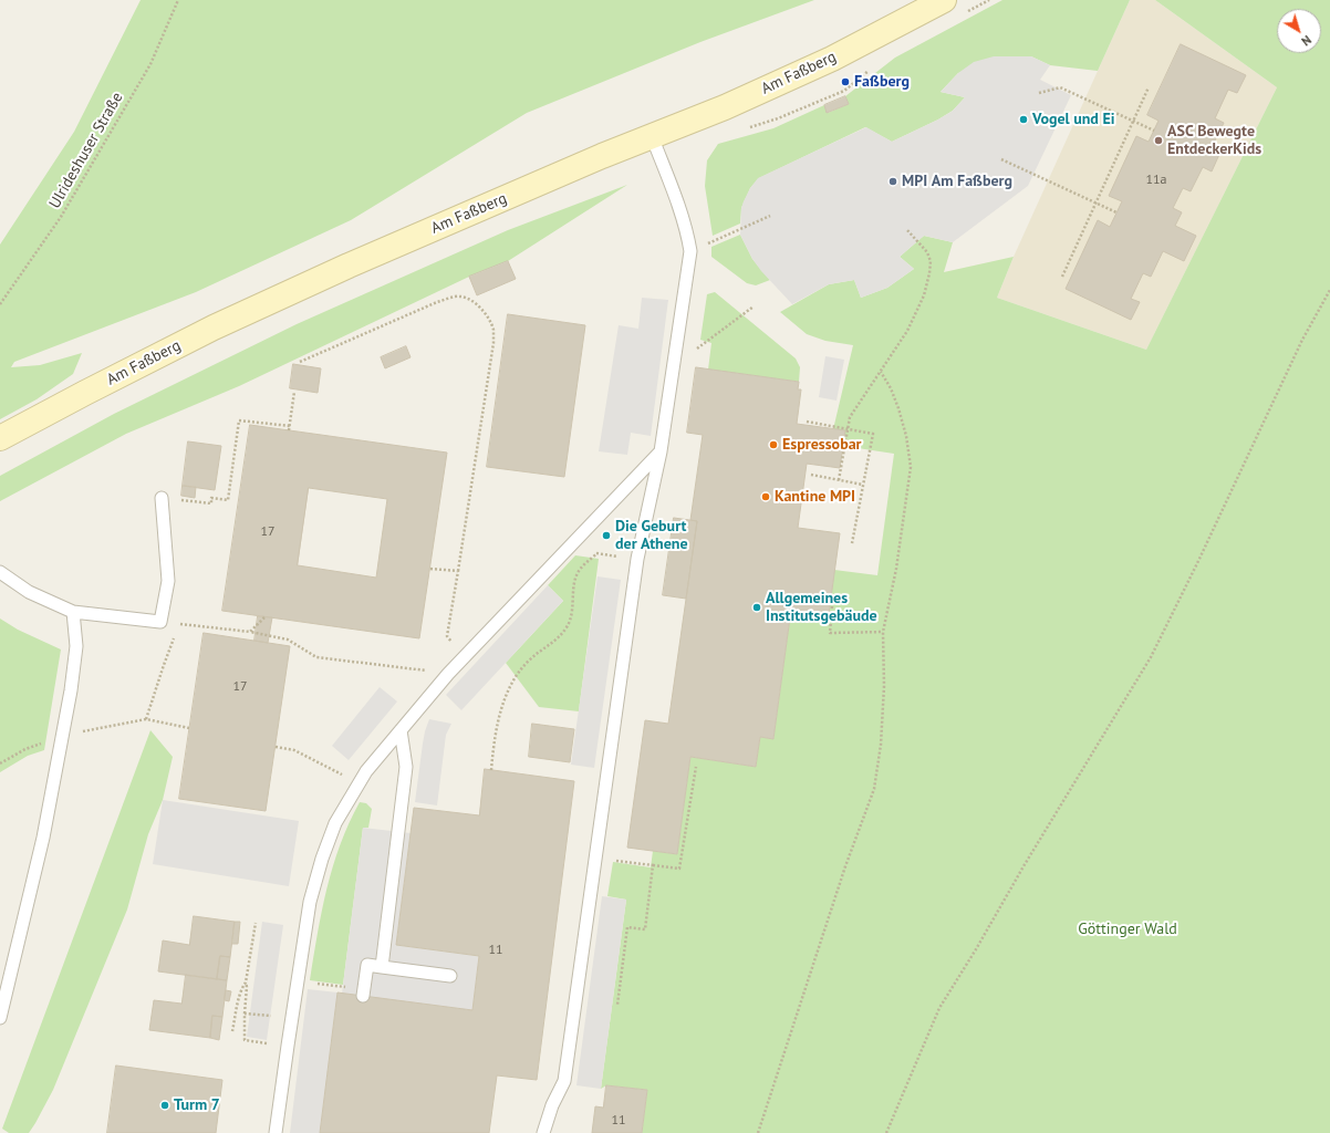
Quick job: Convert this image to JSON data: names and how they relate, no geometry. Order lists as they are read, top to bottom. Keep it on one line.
{"streets":{"street":["Am Faßberg"],"path":["Ulrideshuser Straße"]},"parks":["Göttinger Wald"],"places":["Faßberg","Vogel und Ei","ASC Bewegte EntdeckerKids","MPI Am Faßberg","Espressobar","Kantine MPI","Die Geburt der Athene","Allgemeines Institutsgebäude","Turm 7"],"house_numbers":["11a","17","17","11","11"],"north":"bottom right"}
